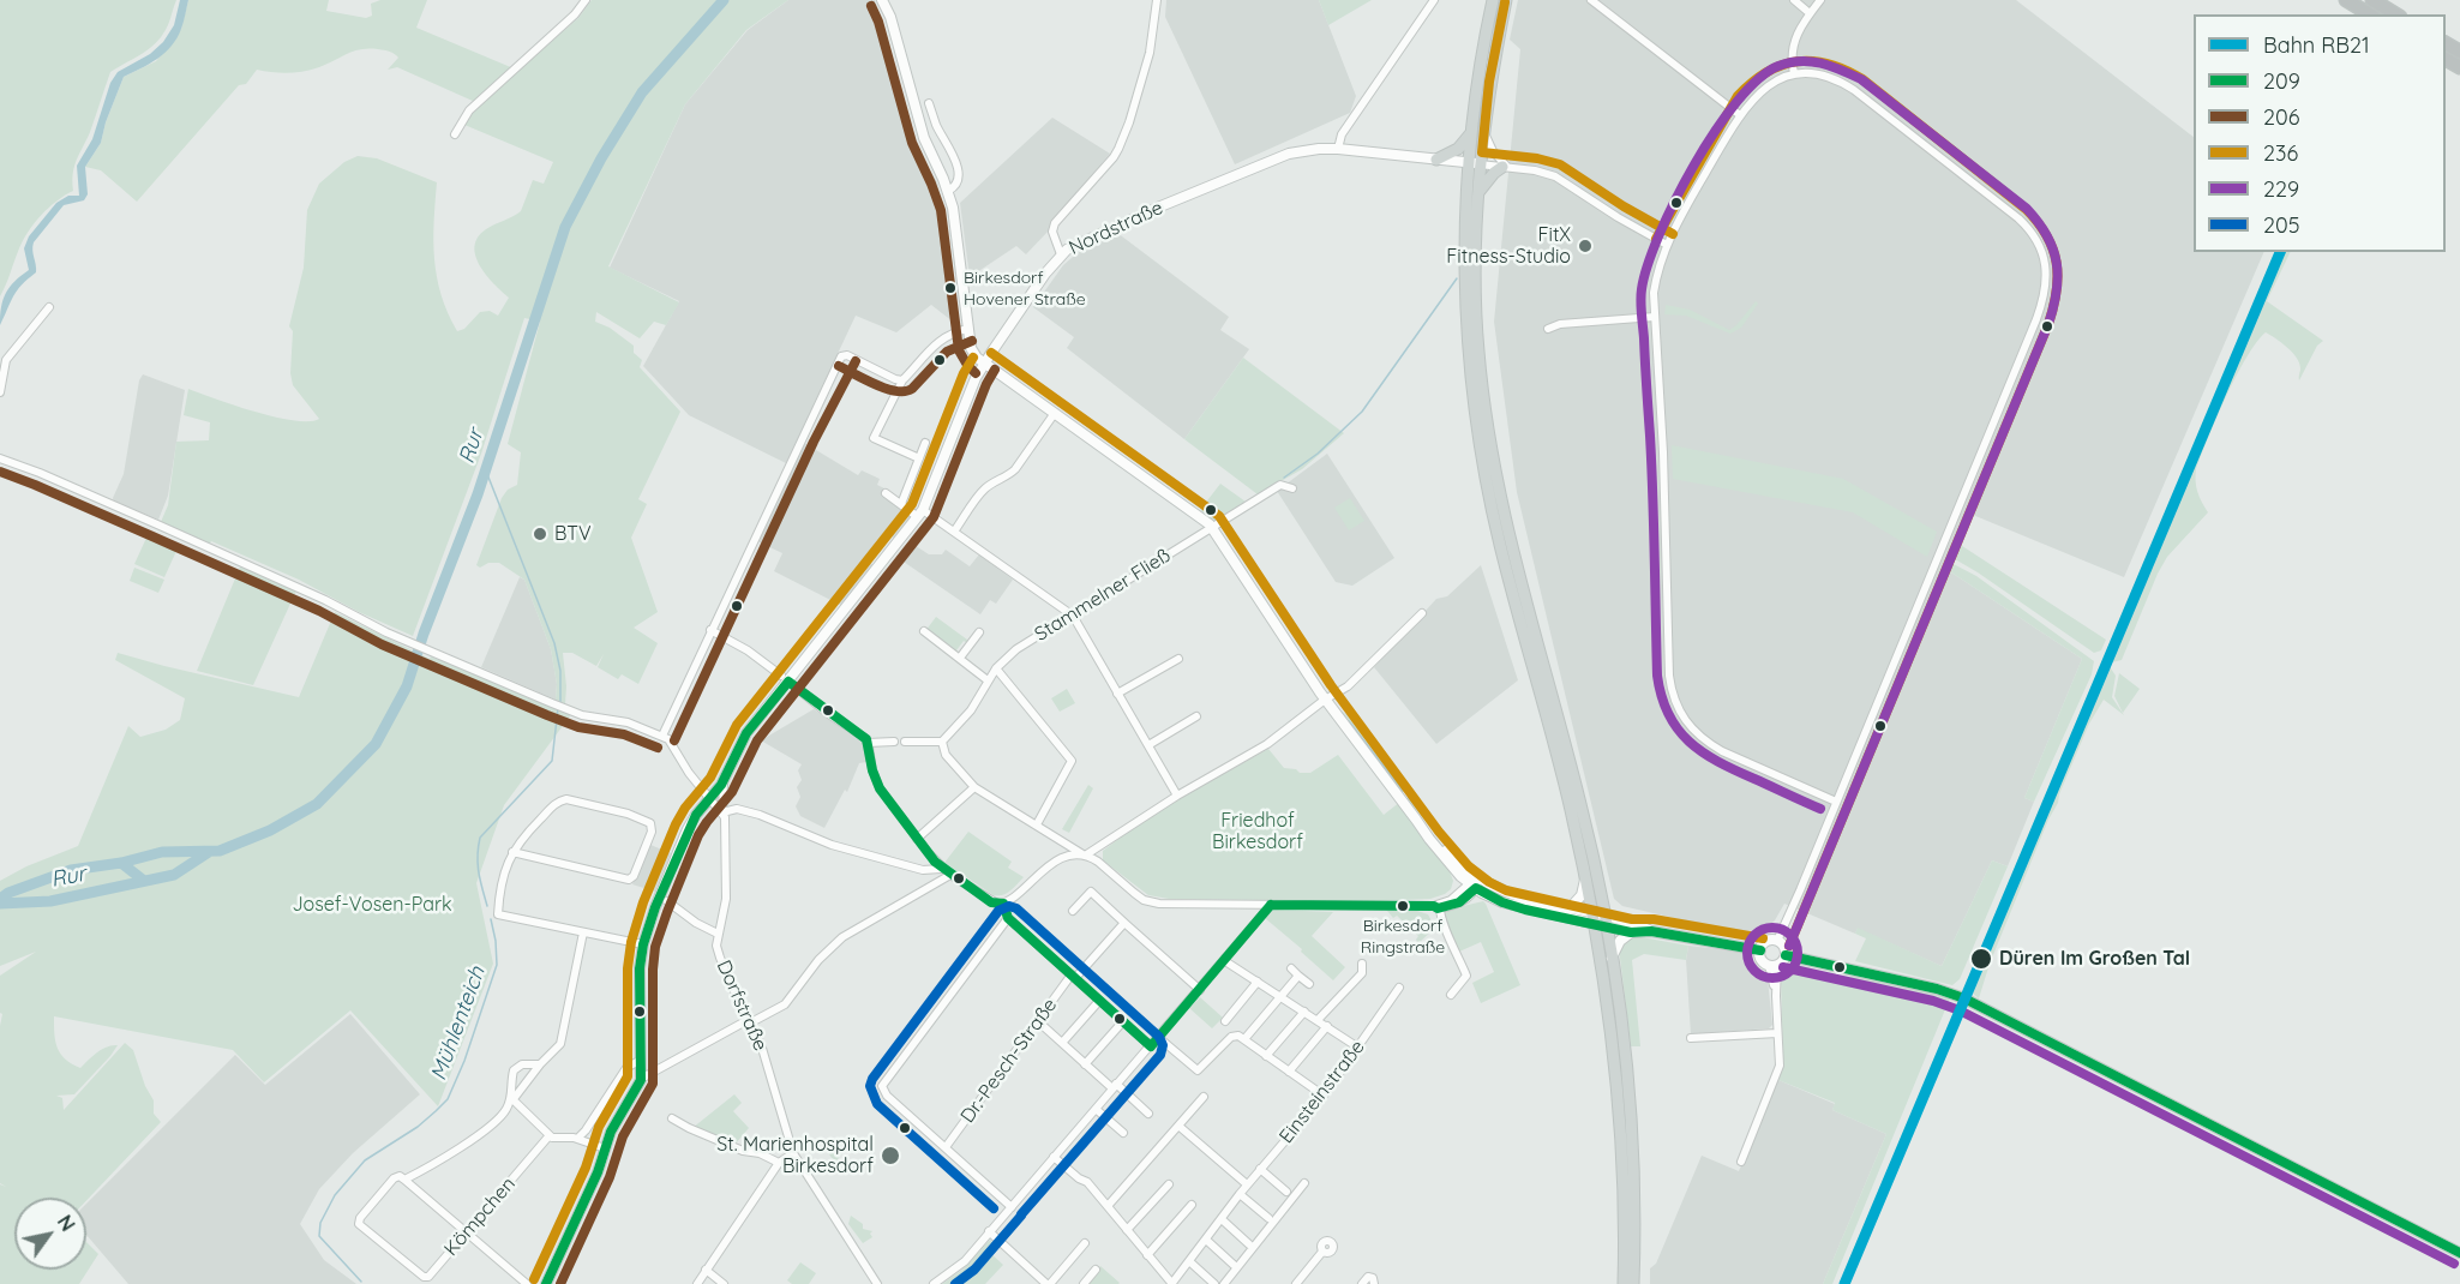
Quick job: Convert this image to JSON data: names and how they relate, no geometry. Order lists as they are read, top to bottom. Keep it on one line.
{"streets":{"main road":["Nordstraße"],"street":["Stammelner Fließ","Dorfstraße","Dr.-Pesch-Straße","Einsteinstraße","Kömpchen"]},"crossings":[["Nordstraße","Dorfstraße"]],"water":["Rur","Mühlenteich"],"parks":["Friedhof Birkesdorf","Josef-Vosen-Park"],"places":["FitX Fitness-Studio","Birkesdorf Hovener Straße","BTV","Birkesdorf Ringstraße","Düren Im Großen Tal","St. Marienhospital Birkesdorf"],"lines":["transit line 236","transit line 206","transit line 229","rail line RB21","transit line 209","transit line 205"],"legend":["Bahn RB21","209","206","236","229","205"],"north":"top right"}
